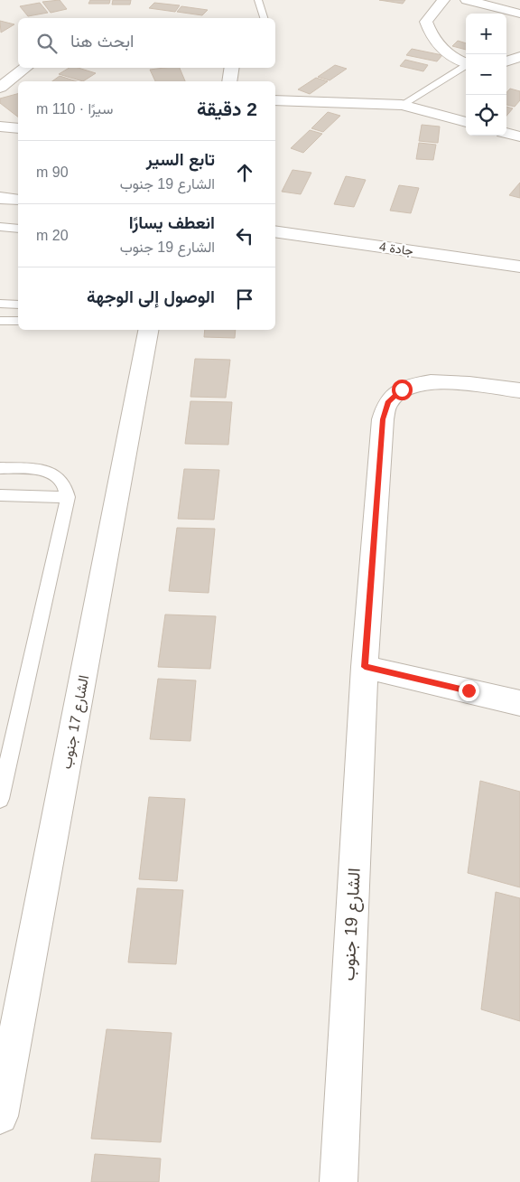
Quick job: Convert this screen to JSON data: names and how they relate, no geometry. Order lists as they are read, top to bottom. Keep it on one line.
{"streets":{"street":["جادة 4","الشارع 17 جنوب","الشارع 19 جنوب"]},"page":{"map_buttons":["+","−"],"search":"ابحث هنا","heading":["2 دقيقة","سيرًا · 110 m"],"list":[["تابع السير","الشارع 19 جنوب","90 m"],["انعطف يسارًا","الشارع 19 جنوب","20 m"],"الوصول إلى الوجهة"]}}
